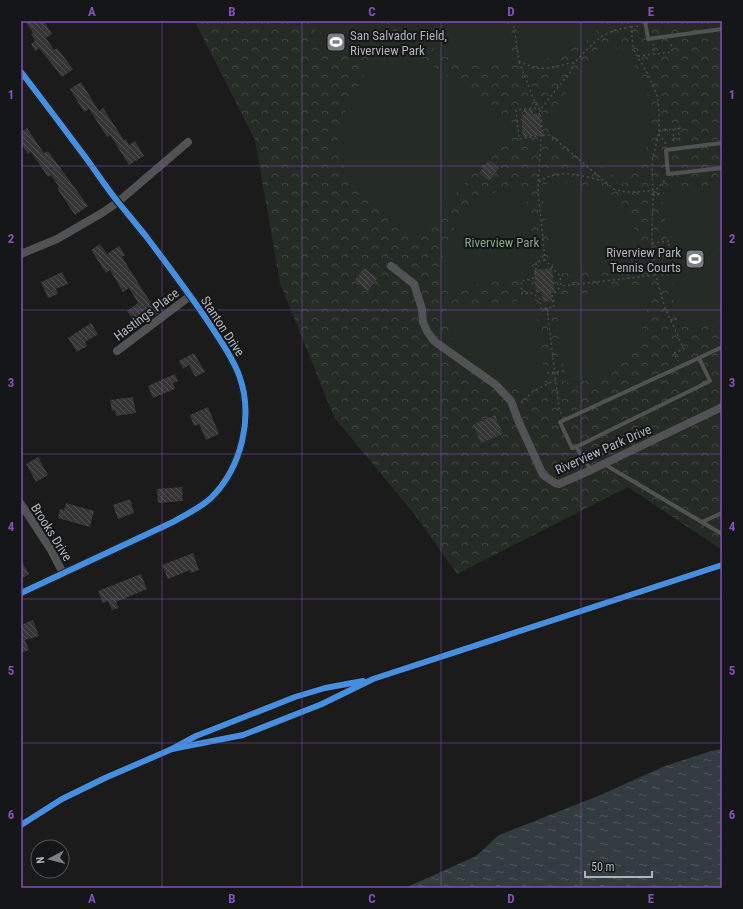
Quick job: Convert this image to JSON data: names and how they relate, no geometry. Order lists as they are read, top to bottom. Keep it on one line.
{"streets":{"street":["Hastings Place","Stanton Drive","Riverview Park Drive","Brooks Drive"]},"crossings":[["Hastings Place","Stanton Drive"],["Stanton Drive","Brooks Drive"]],"parks":["Riverview Park"],"places":{"sports":["San Salvador Field, Riverview Park","Riverview Park Tennis Courts"]},"scale_bar":"50 m","north":"left","grid":{"columns":["A","B","C","D","E"],"rows":["1","2","3","4","5","6"]}}
